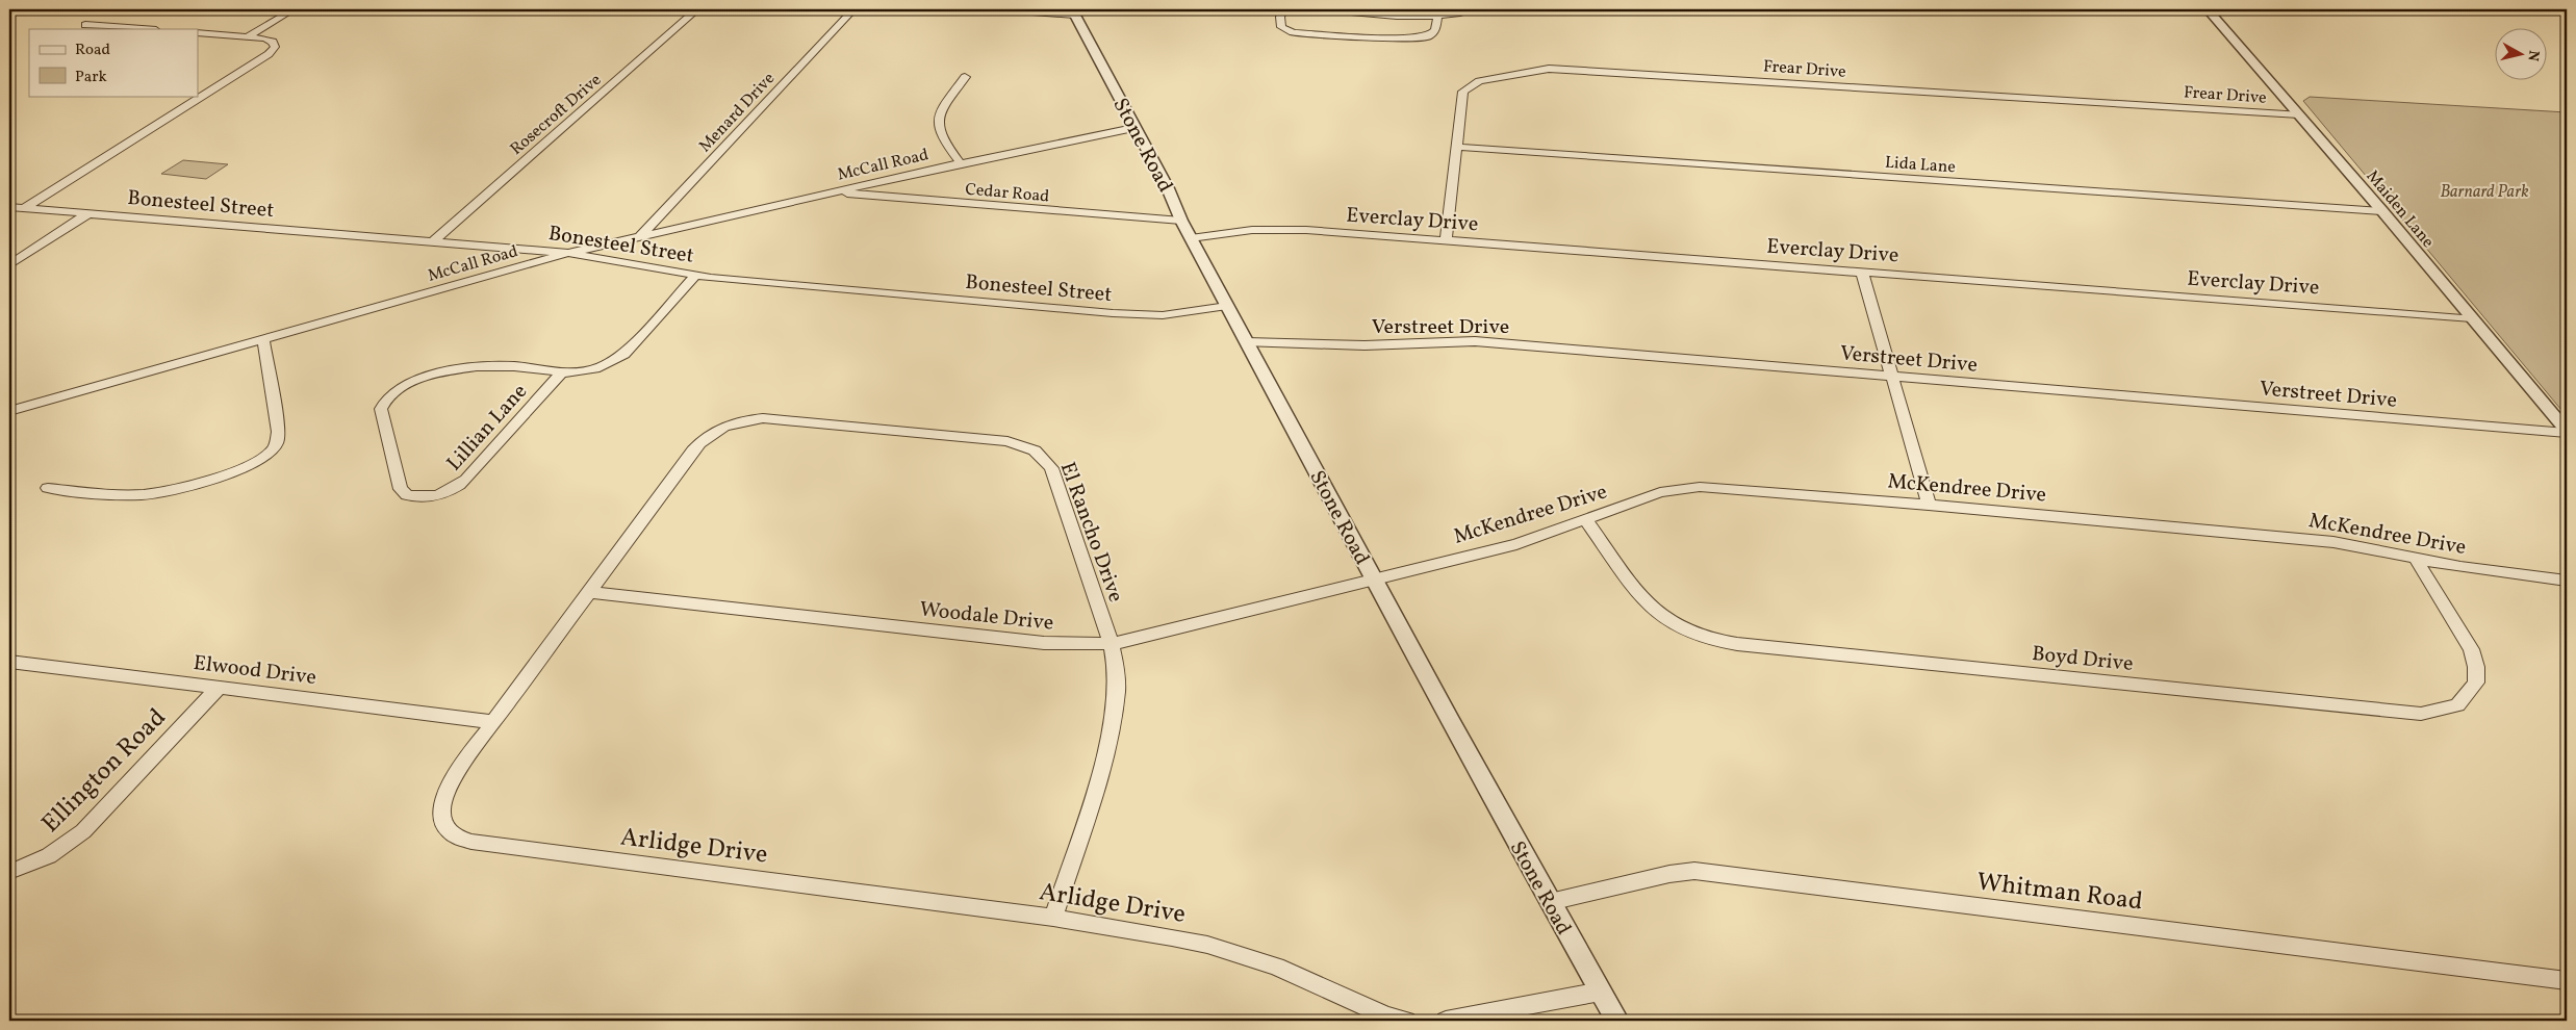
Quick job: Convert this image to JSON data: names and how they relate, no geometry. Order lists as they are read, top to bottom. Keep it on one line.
{"streets":{"street":["Frear Drive","Menard Drive","Rosecroft Drive","Stone Road","McCall Road","Lida Lane","Cedar Road","Bonesteel Street","Maiden Lane","Everclay Drive","Verstreet Drive","Lillian Lane","McKendree Drive","El Rancho Drive","Woodale Drive","Boyd Drive","Elwood Drive","Ellington Road","Arlidge Drive","Whitman Road"]},"crossings":[["Frear Drive","Lida Lane"],["Frear Drive","Maiden Lane"],["Frear Drive","Everclay Drive"],["Menard Drive","McCall Road"],["Rosecroft Drive","Bonesteel Street"],["Stone Road","McCall Road"],["Stone Road","Cedar Road"],["Stone Road","Bonesteel Street"],["Stone Road","Everclay Drive"],["Stone Road","Verstreet Drive"],["Stone Road","McKendree Drive"],["Stone Road","Woodale Drive"],["Stone Road","Whitman Road"],["McCall Road","Cedar Road"],["McCall Road","Bonesteel Street"],["Lida Lane","Maiden Lane"],["Bonesteel Street","Lillian Lane"],["Maiden Lane","Everclay Drive"],["Maiden Lane","Verstreet Drive"],["McKendree Drive","Woodale Drive"],["McKendree Drive","Boyd Drive"],["El Rancho Drive","Woodale Drive"],["El Rancho Drive","Arlidge Drive"],["Woodale Drive","Arlidge Drive"],["Elwood Drive","Ellington Road"],["Elwood Drive","Arlidge Drive"]],"parks":["Barnard Park"],"legend":["Road","Park"],"north":"right"}
